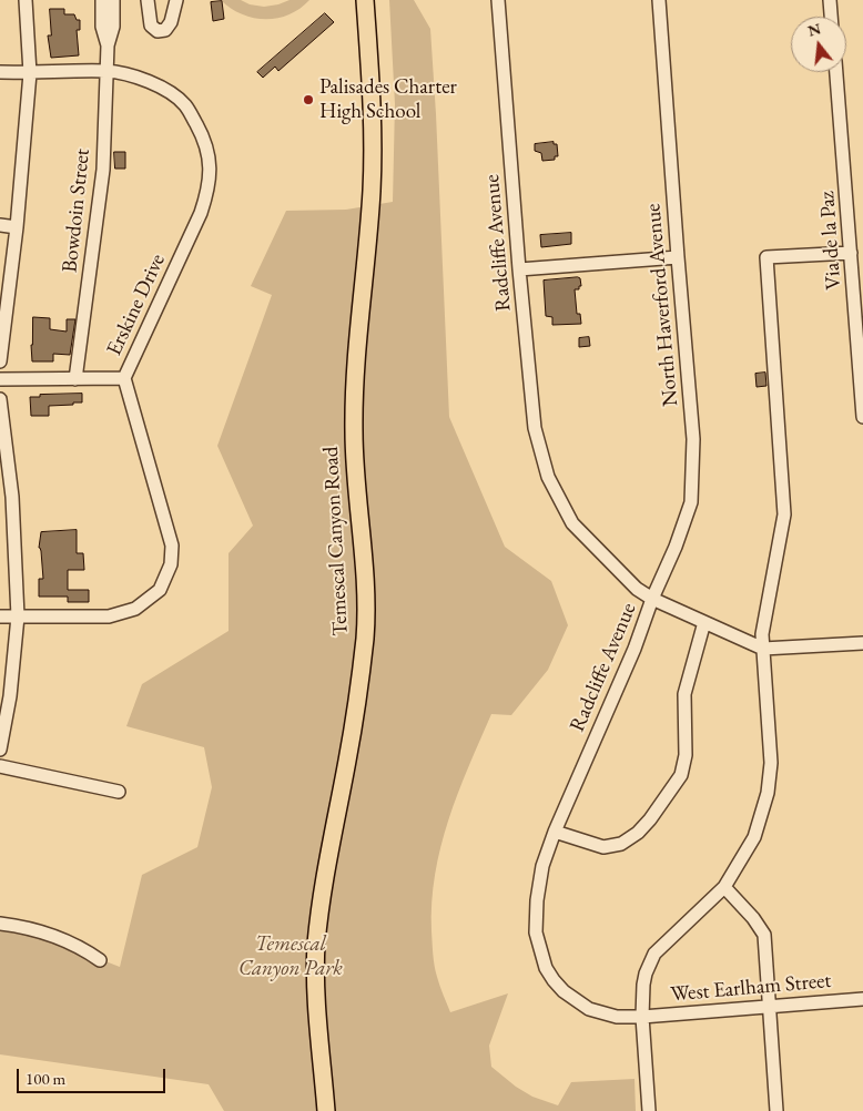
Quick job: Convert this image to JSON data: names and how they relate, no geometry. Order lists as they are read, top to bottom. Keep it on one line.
{"streets":{"main road":["Temescal Canyon Road"],"street":["Bowdoin Street","Via de la Paz","Radcliffe Avenue","Erskine Drive","North Haverford Avenue","West Earlham Street"]},"crossings":[["Bowdoin Street","Erskine Drive"],["Radcliffe Avenue","North Haverford Avenue"],["Radcliffe Avenue","West Earlham Street"]],"parks":["Temescal Canyon Park"],"places":["Palisades Charter High School"],"scale_bar":"100 m","north":"top"}
